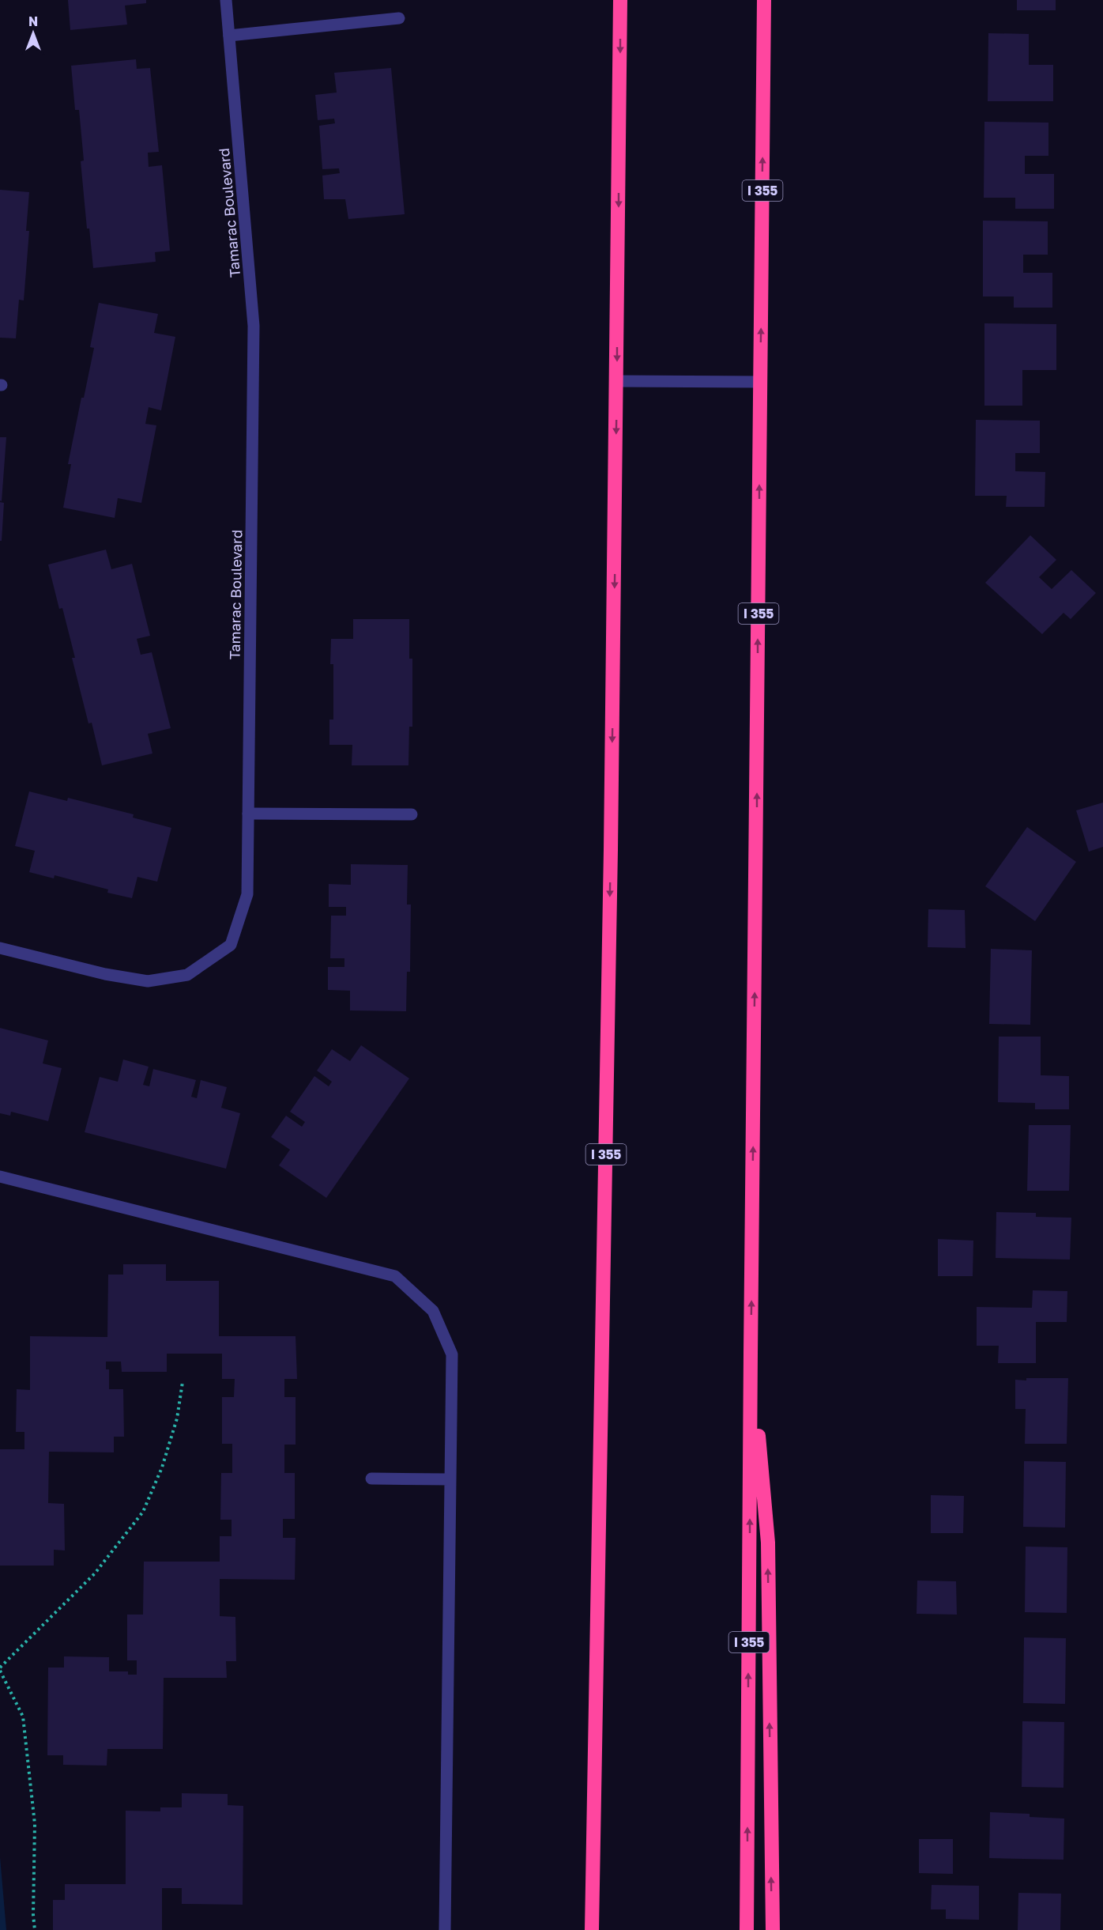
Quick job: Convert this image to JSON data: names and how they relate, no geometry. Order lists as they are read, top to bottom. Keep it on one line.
{"streets":{"highway":["I 355"],"street":["Tamarac Boulevard"]},"north":"top"}
